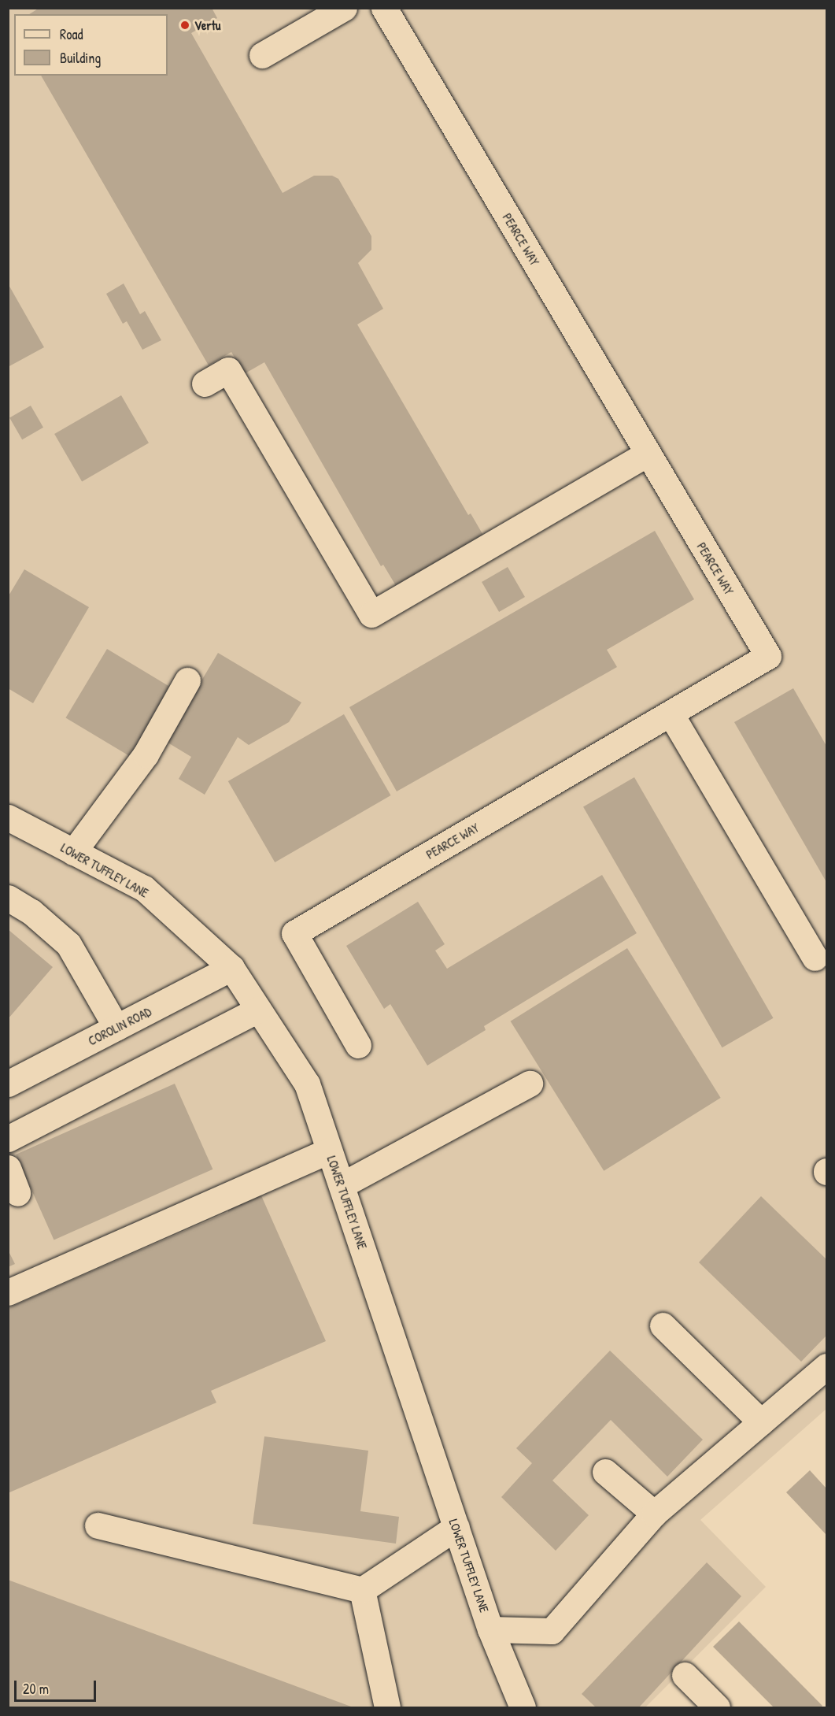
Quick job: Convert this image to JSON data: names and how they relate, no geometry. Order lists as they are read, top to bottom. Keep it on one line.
{"streets":{"street":["PEARCE WAY","LOWER TUFFLEY LANE","COROLIN ROAD"]},"crossings":[["LOWER TUFFLEY LANE","COROLIN ROAD"]],"places":["Vertu"],"legend":["Road","Building"],"scale_bar":"20 m"}
